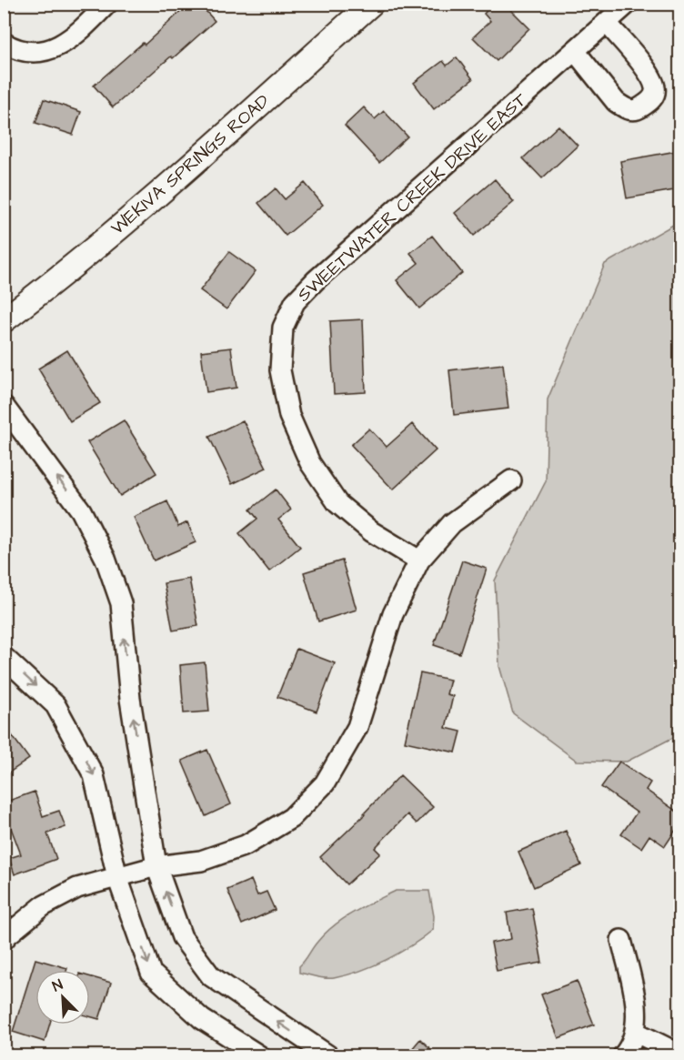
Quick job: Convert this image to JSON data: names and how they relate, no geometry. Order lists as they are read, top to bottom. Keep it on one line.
{"streets":{"main road":["WEKIVA SPRINGS ROAD"],"street":["SWEETWATER CREEK DRIVE EAST"]},"north":"top left"}
